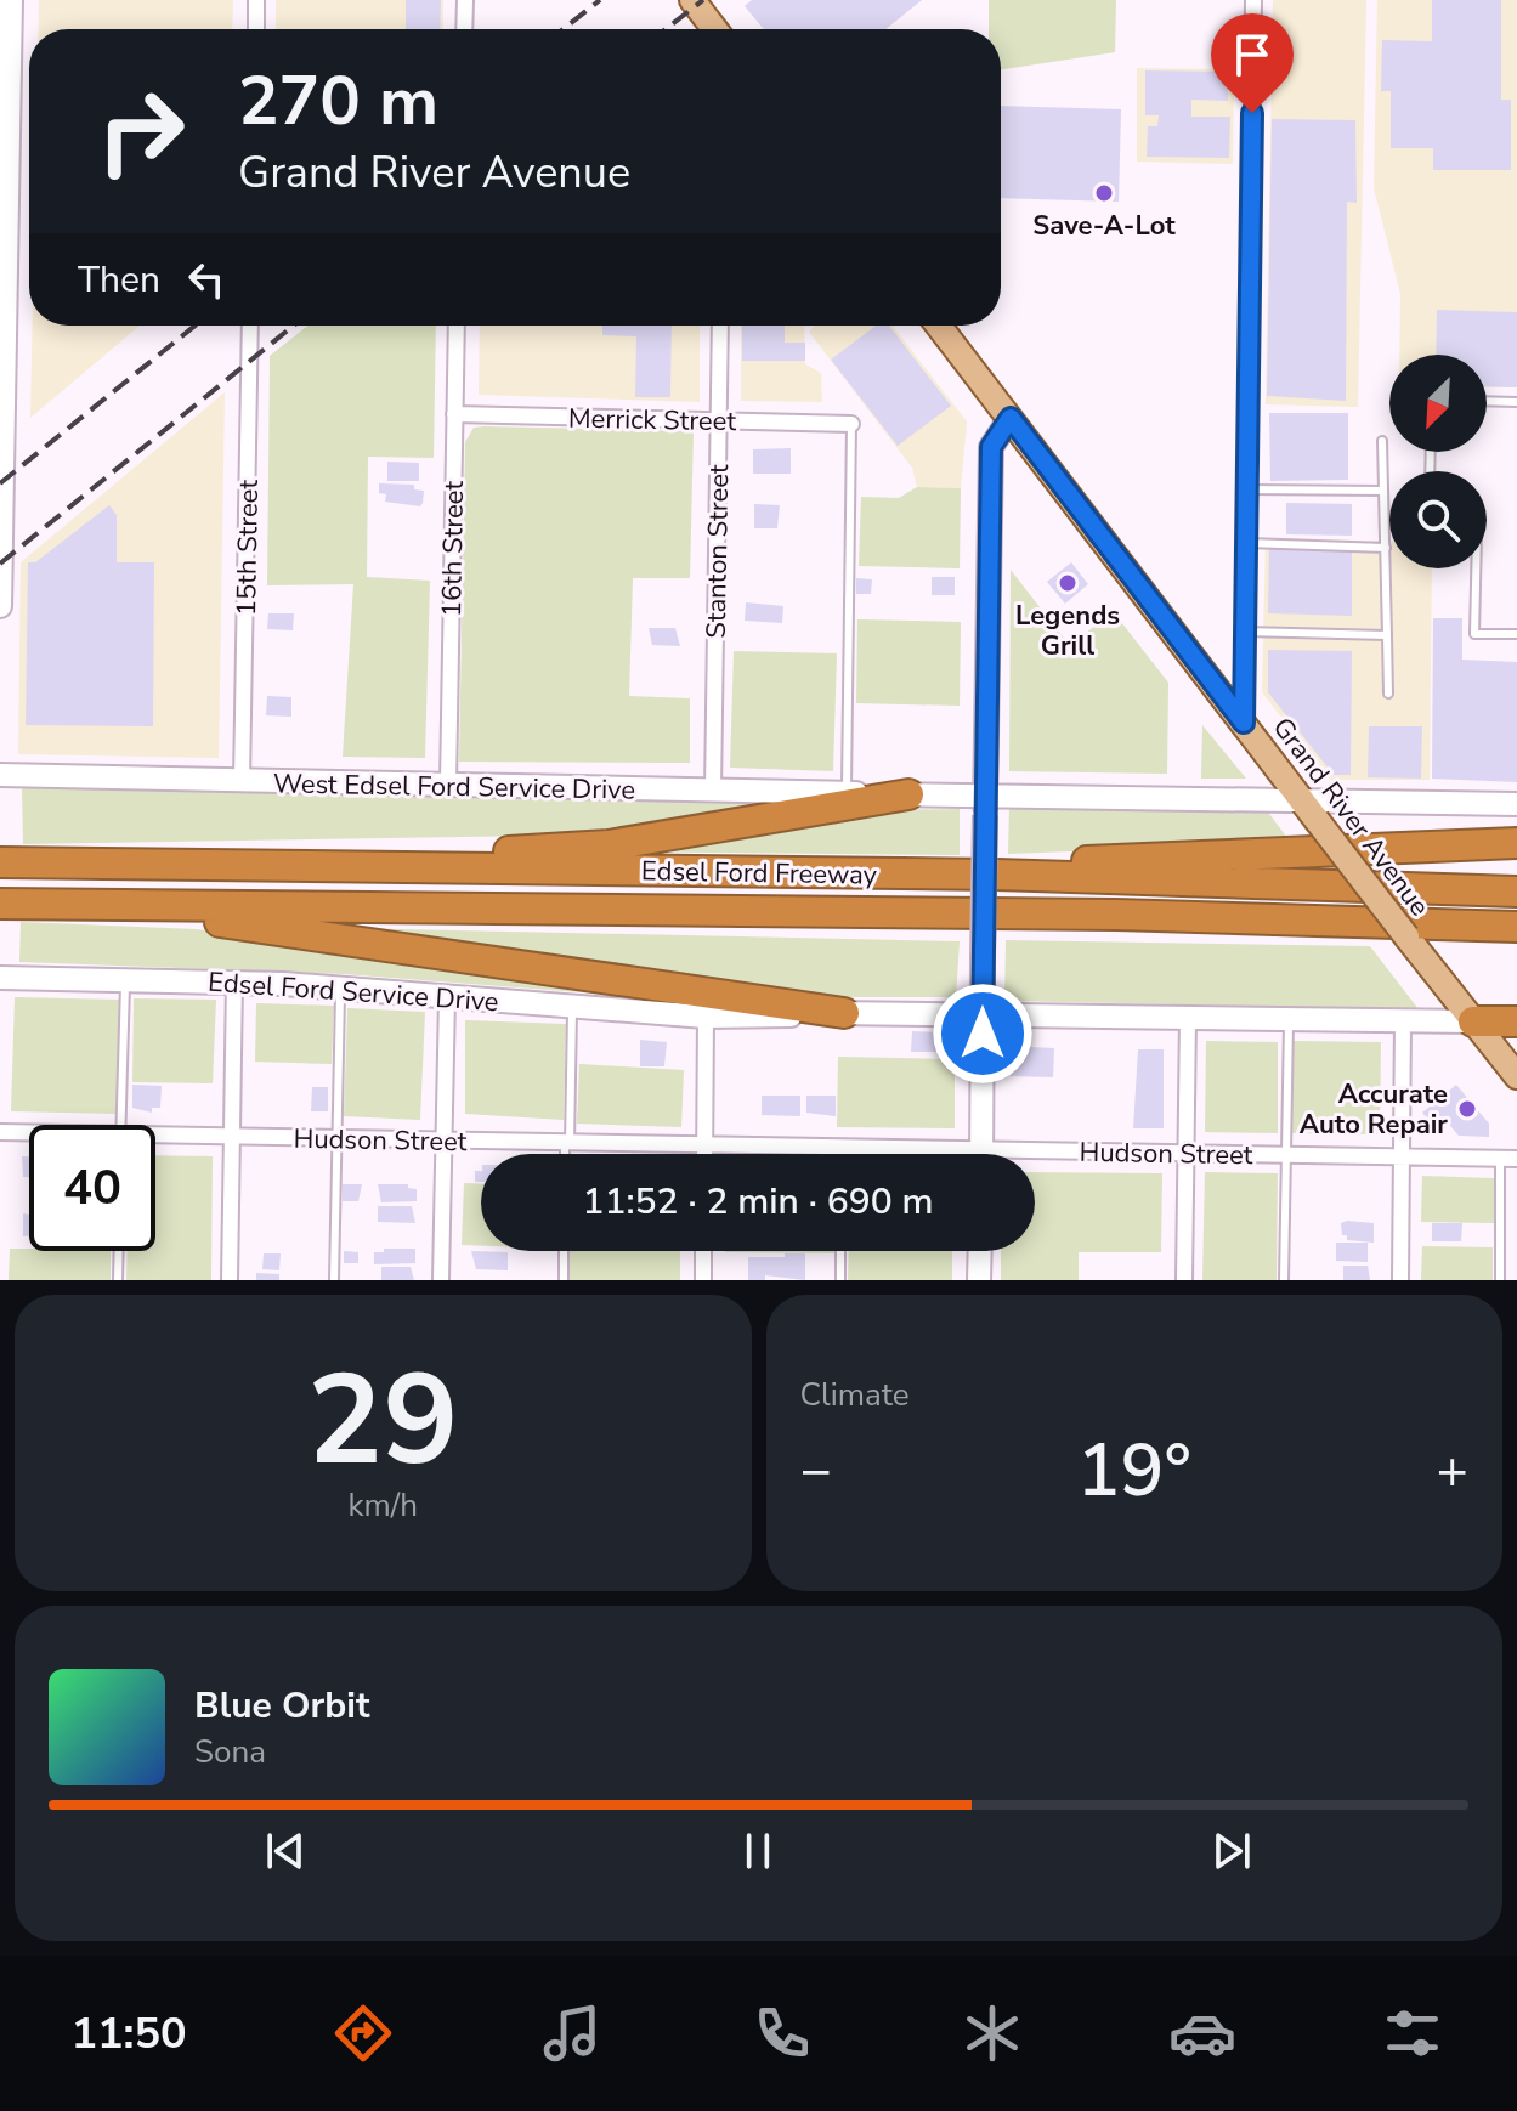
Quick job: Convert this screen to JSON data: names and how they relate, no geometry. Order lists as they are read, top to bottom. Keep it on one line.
{"streets":{"highway":["Edsel Ford Freeway"],"main road":["Grand River Avenue"],"street":["Merrick Street","15th Street","16th Street","Stanton Street","West Edsel Ford Service Drive","Edsel Ford Service Drive","Hudson Street"]},"crossings":[["Merrick Street","16th Street"],["Merrick Street","Stanton Street"],["15th Street","West Edsel Ford Service Drive"],["16th Street","West Edsel Ford Service Drive"],["Stanton Street","West Edsel Ford Service Drive"],["West Edsel Ford Service Drive","Grand River Avenue"],["Grand River Avenue","Edsel Ford Service Drive"]],"places":["Save-A-Lot","Legends Grill","Accurate Auto Repair"],"north":"bottom left","page":{"turn":["270 m","Grand River Avenue"],"then":"Then","limit":"40","trip":"11:52 · 2 min · 690 m","tile":[["29","km/h"],"Climate"],"heat":["−","19°","+"],"song":["Blue Orbit","Sona"],"tabs":"11:50"}}
